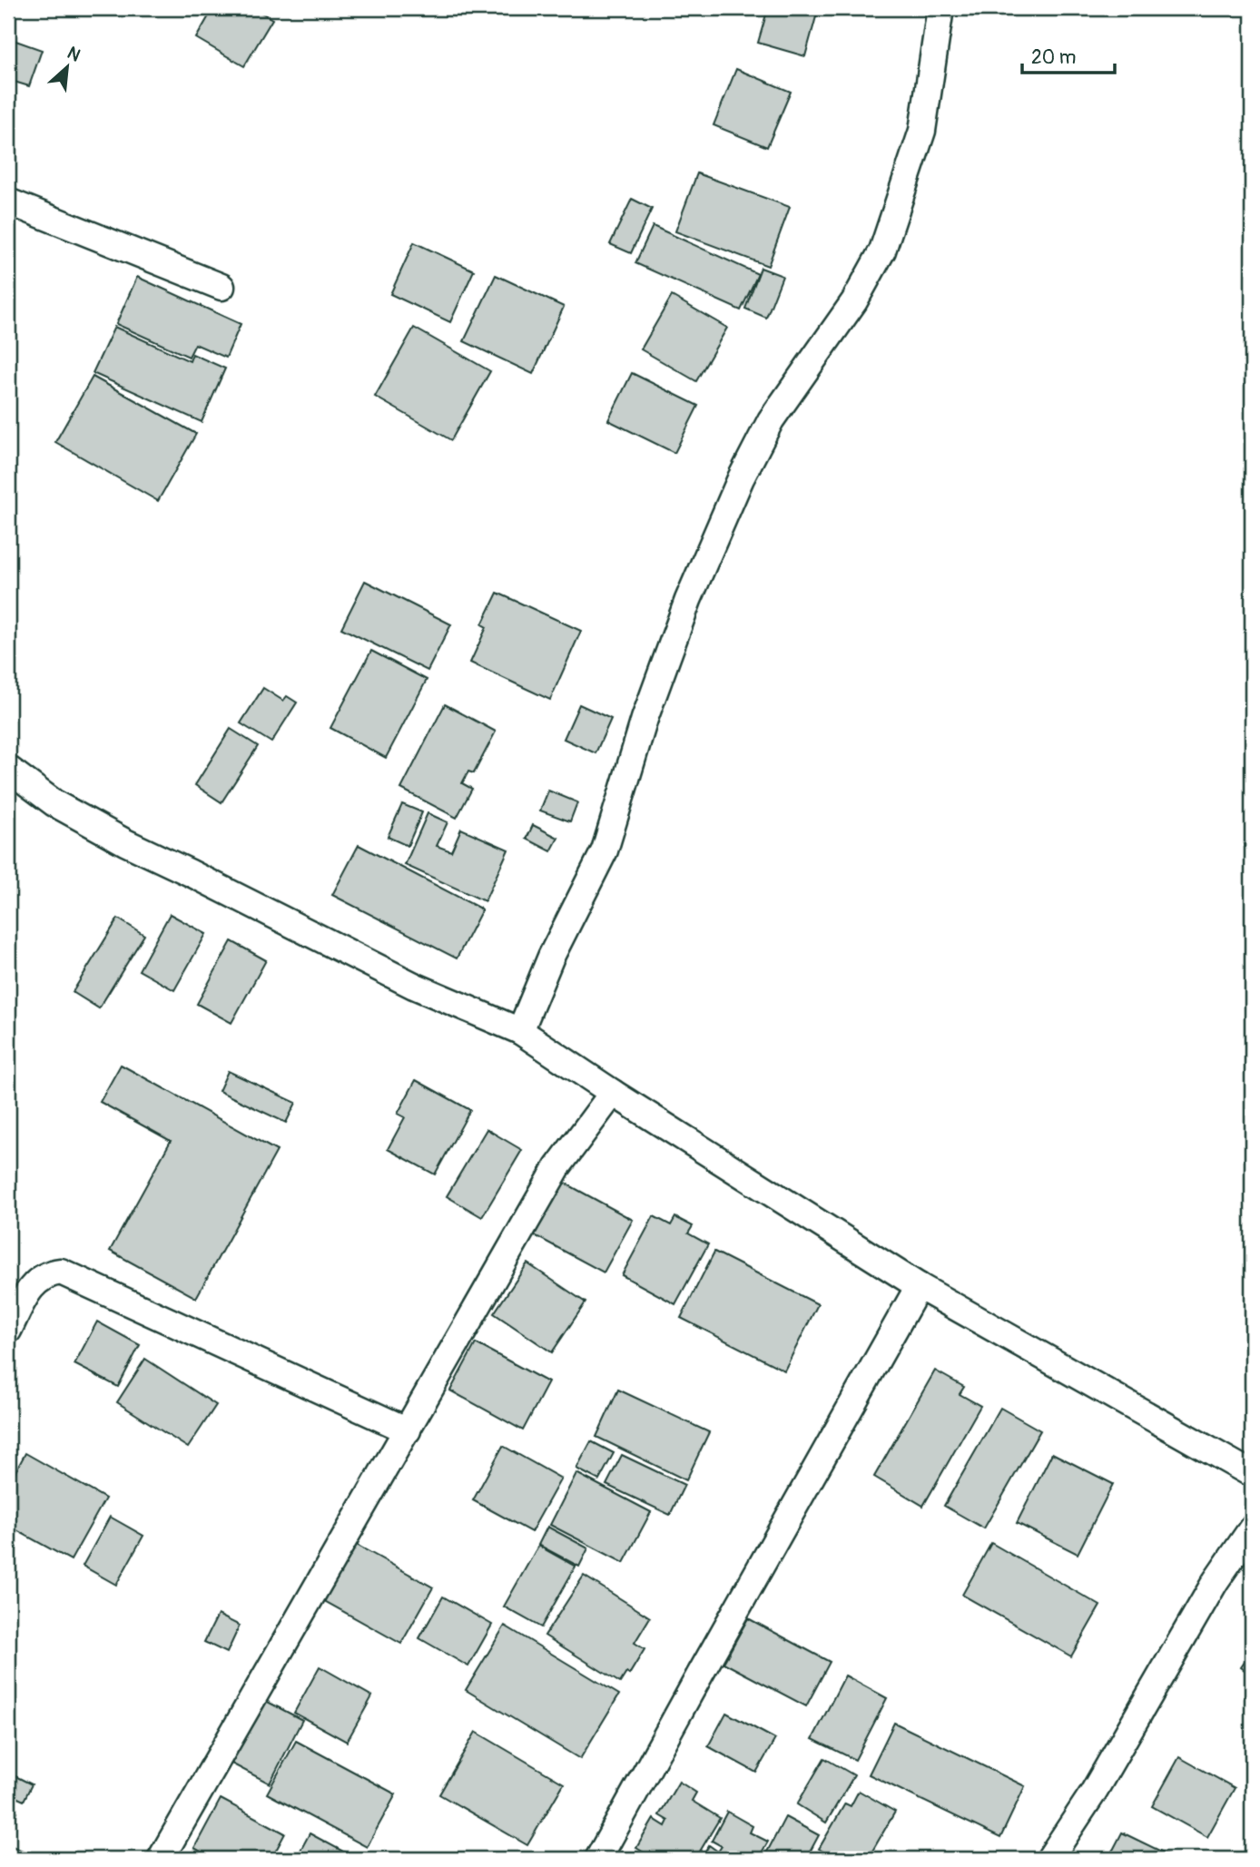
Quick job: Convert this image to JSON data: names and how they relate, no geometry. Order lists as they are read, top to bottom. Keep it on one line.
{"scale_bar":"20 m","north":"top right"}
